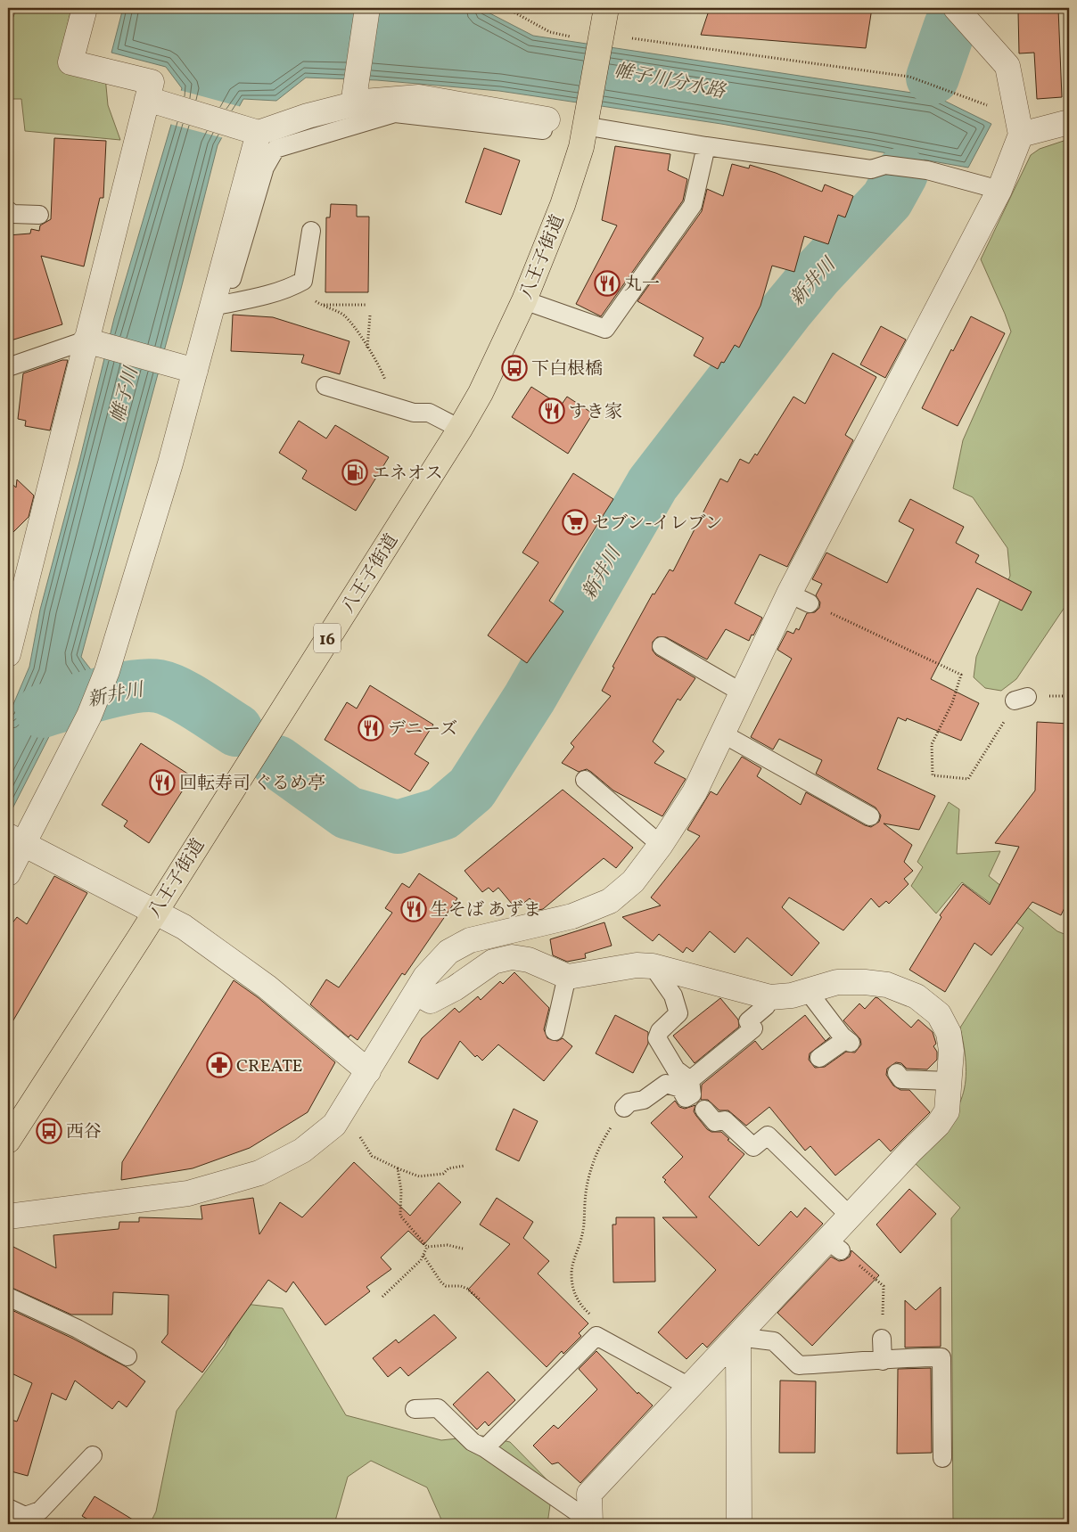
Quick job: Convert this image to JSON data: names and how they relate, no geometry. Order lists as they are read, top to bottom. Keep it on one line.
{"streets":{"highway":["八王子街道","16"]},"water":["帷子川分水路","新井川","帷子川"],"places":{"restaurant":["丸一","すき家","デニーズ","回転寿司 ぐるめ亭","生そば あずま"],"bus stop":["下白根橋","西谷"],"fuel station":["エネオス"],"supermarket":["セブン-イレブン"],"pharmacy":["CREATE"]}}
